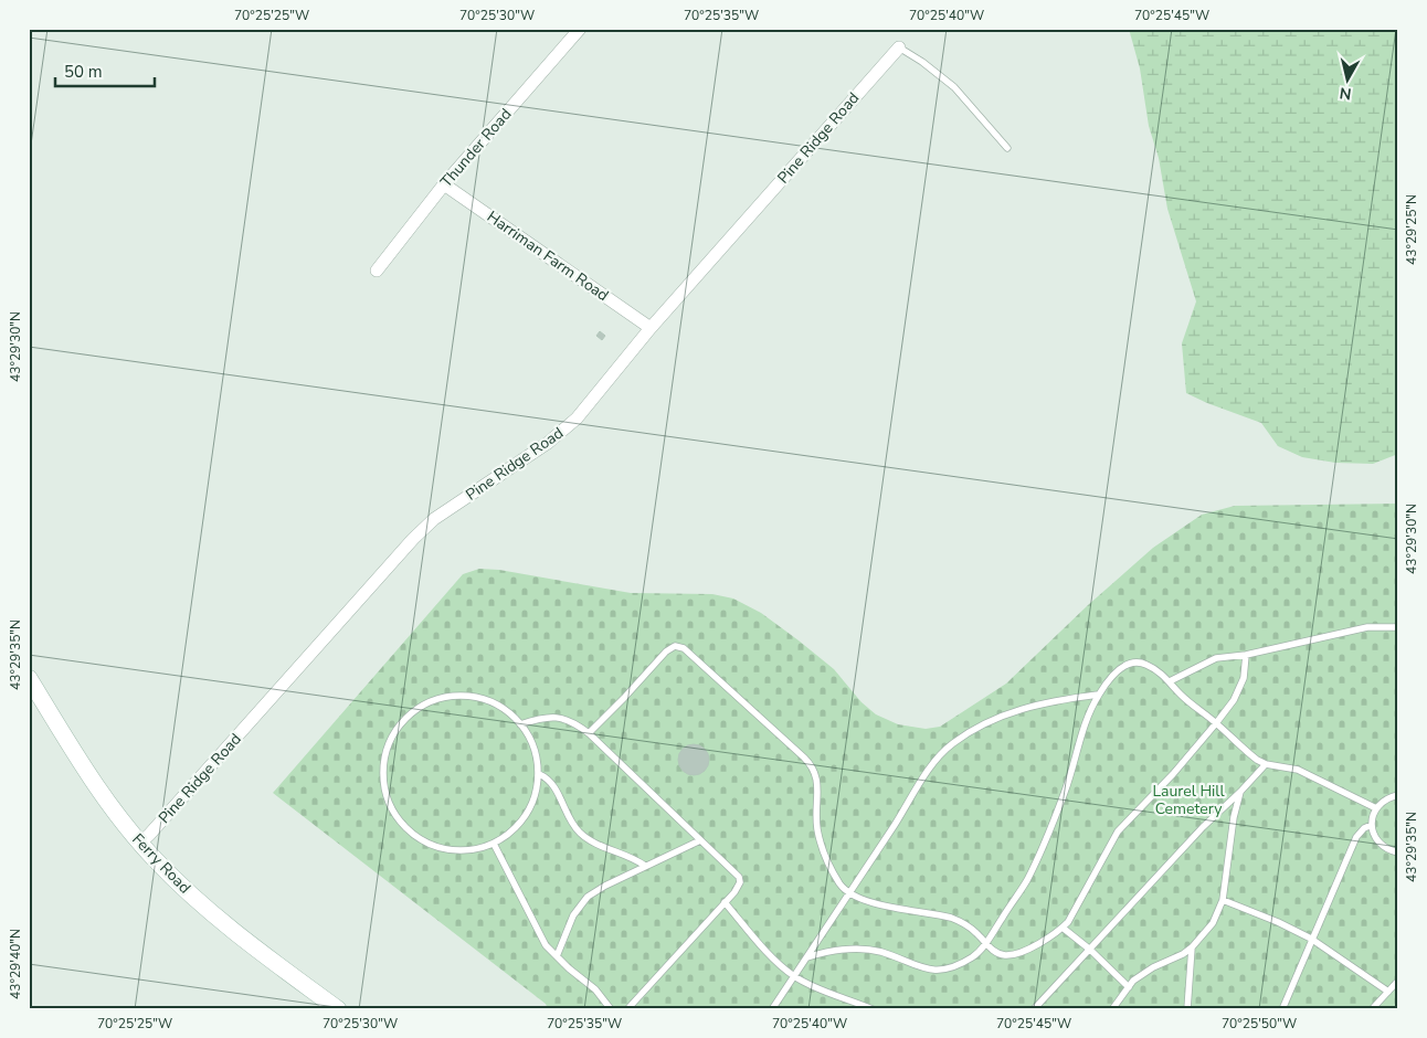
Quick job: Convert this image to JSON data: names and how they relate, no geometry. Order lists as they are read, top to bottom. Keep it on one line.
{"streets":{"main road":["Ferry Road"],"street":["Pine Ridge Road","Thunder Road","Harriman Farm Road"]},"crossings":[["Pine Ridge Road","Harriman Farm Road"],["Pine Ridge Road","Ferry Road"],["Thunder Road","Harriman Farm Road"]],"parks":["Laurel Hill Cemetery"],"scale_bar":"50 m","north":"bottom","coordinates":["70°25'25\"W","70°25'30\"W","70°25'35\"W","70°25'40\"W","70°25'45\"W","43°29'25\"N","43°29'30\"N","43°29'35\"N","43°29'40\"N","70°25'50\"W"]}
